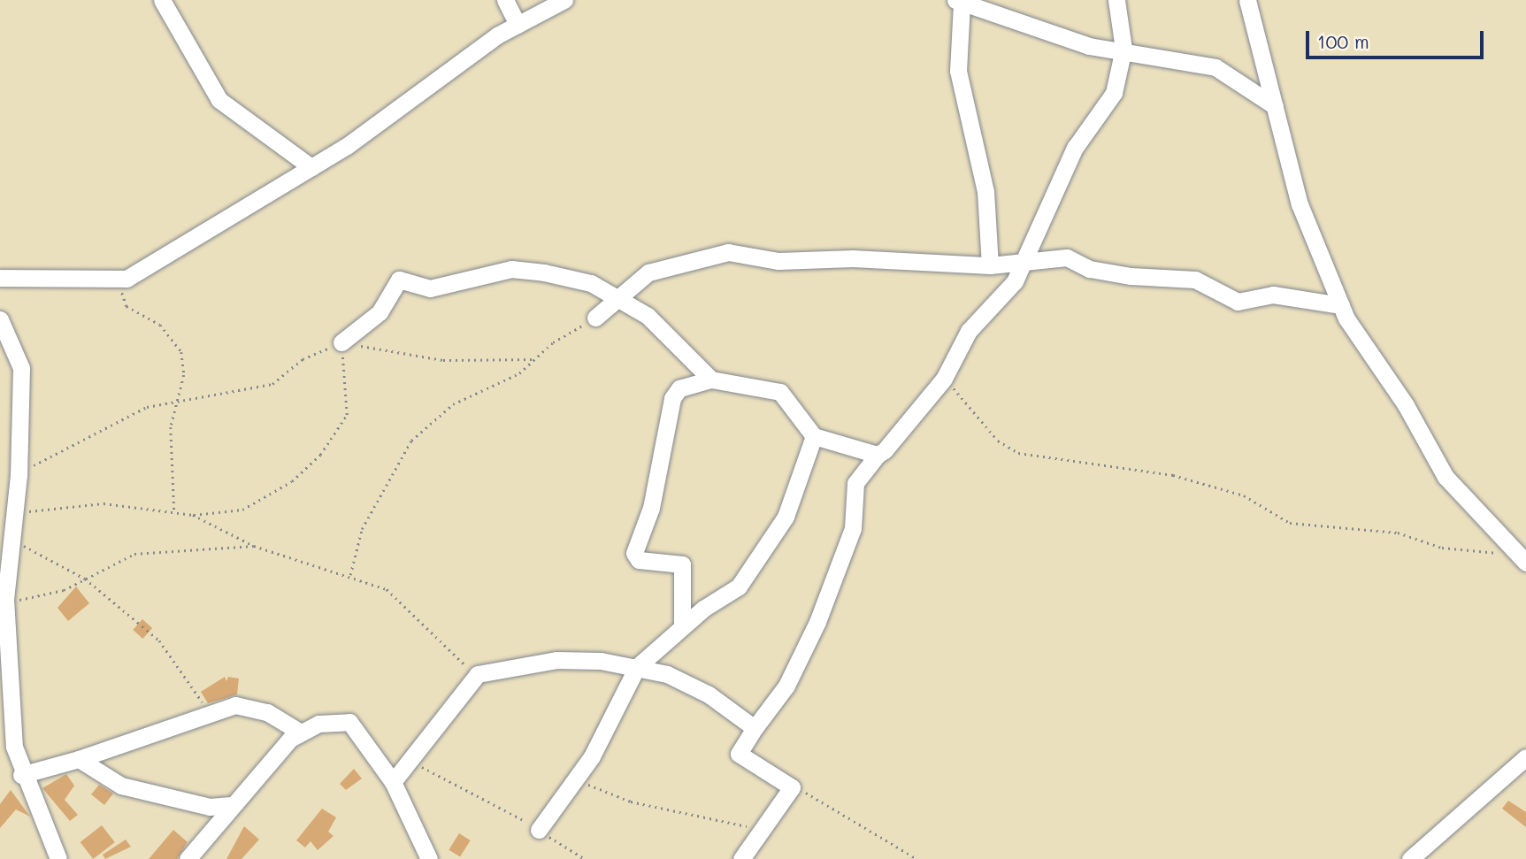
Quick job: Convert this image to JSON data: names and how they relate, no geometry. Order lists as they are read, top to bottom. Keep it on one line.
{"scale_bar":"100 m"}
